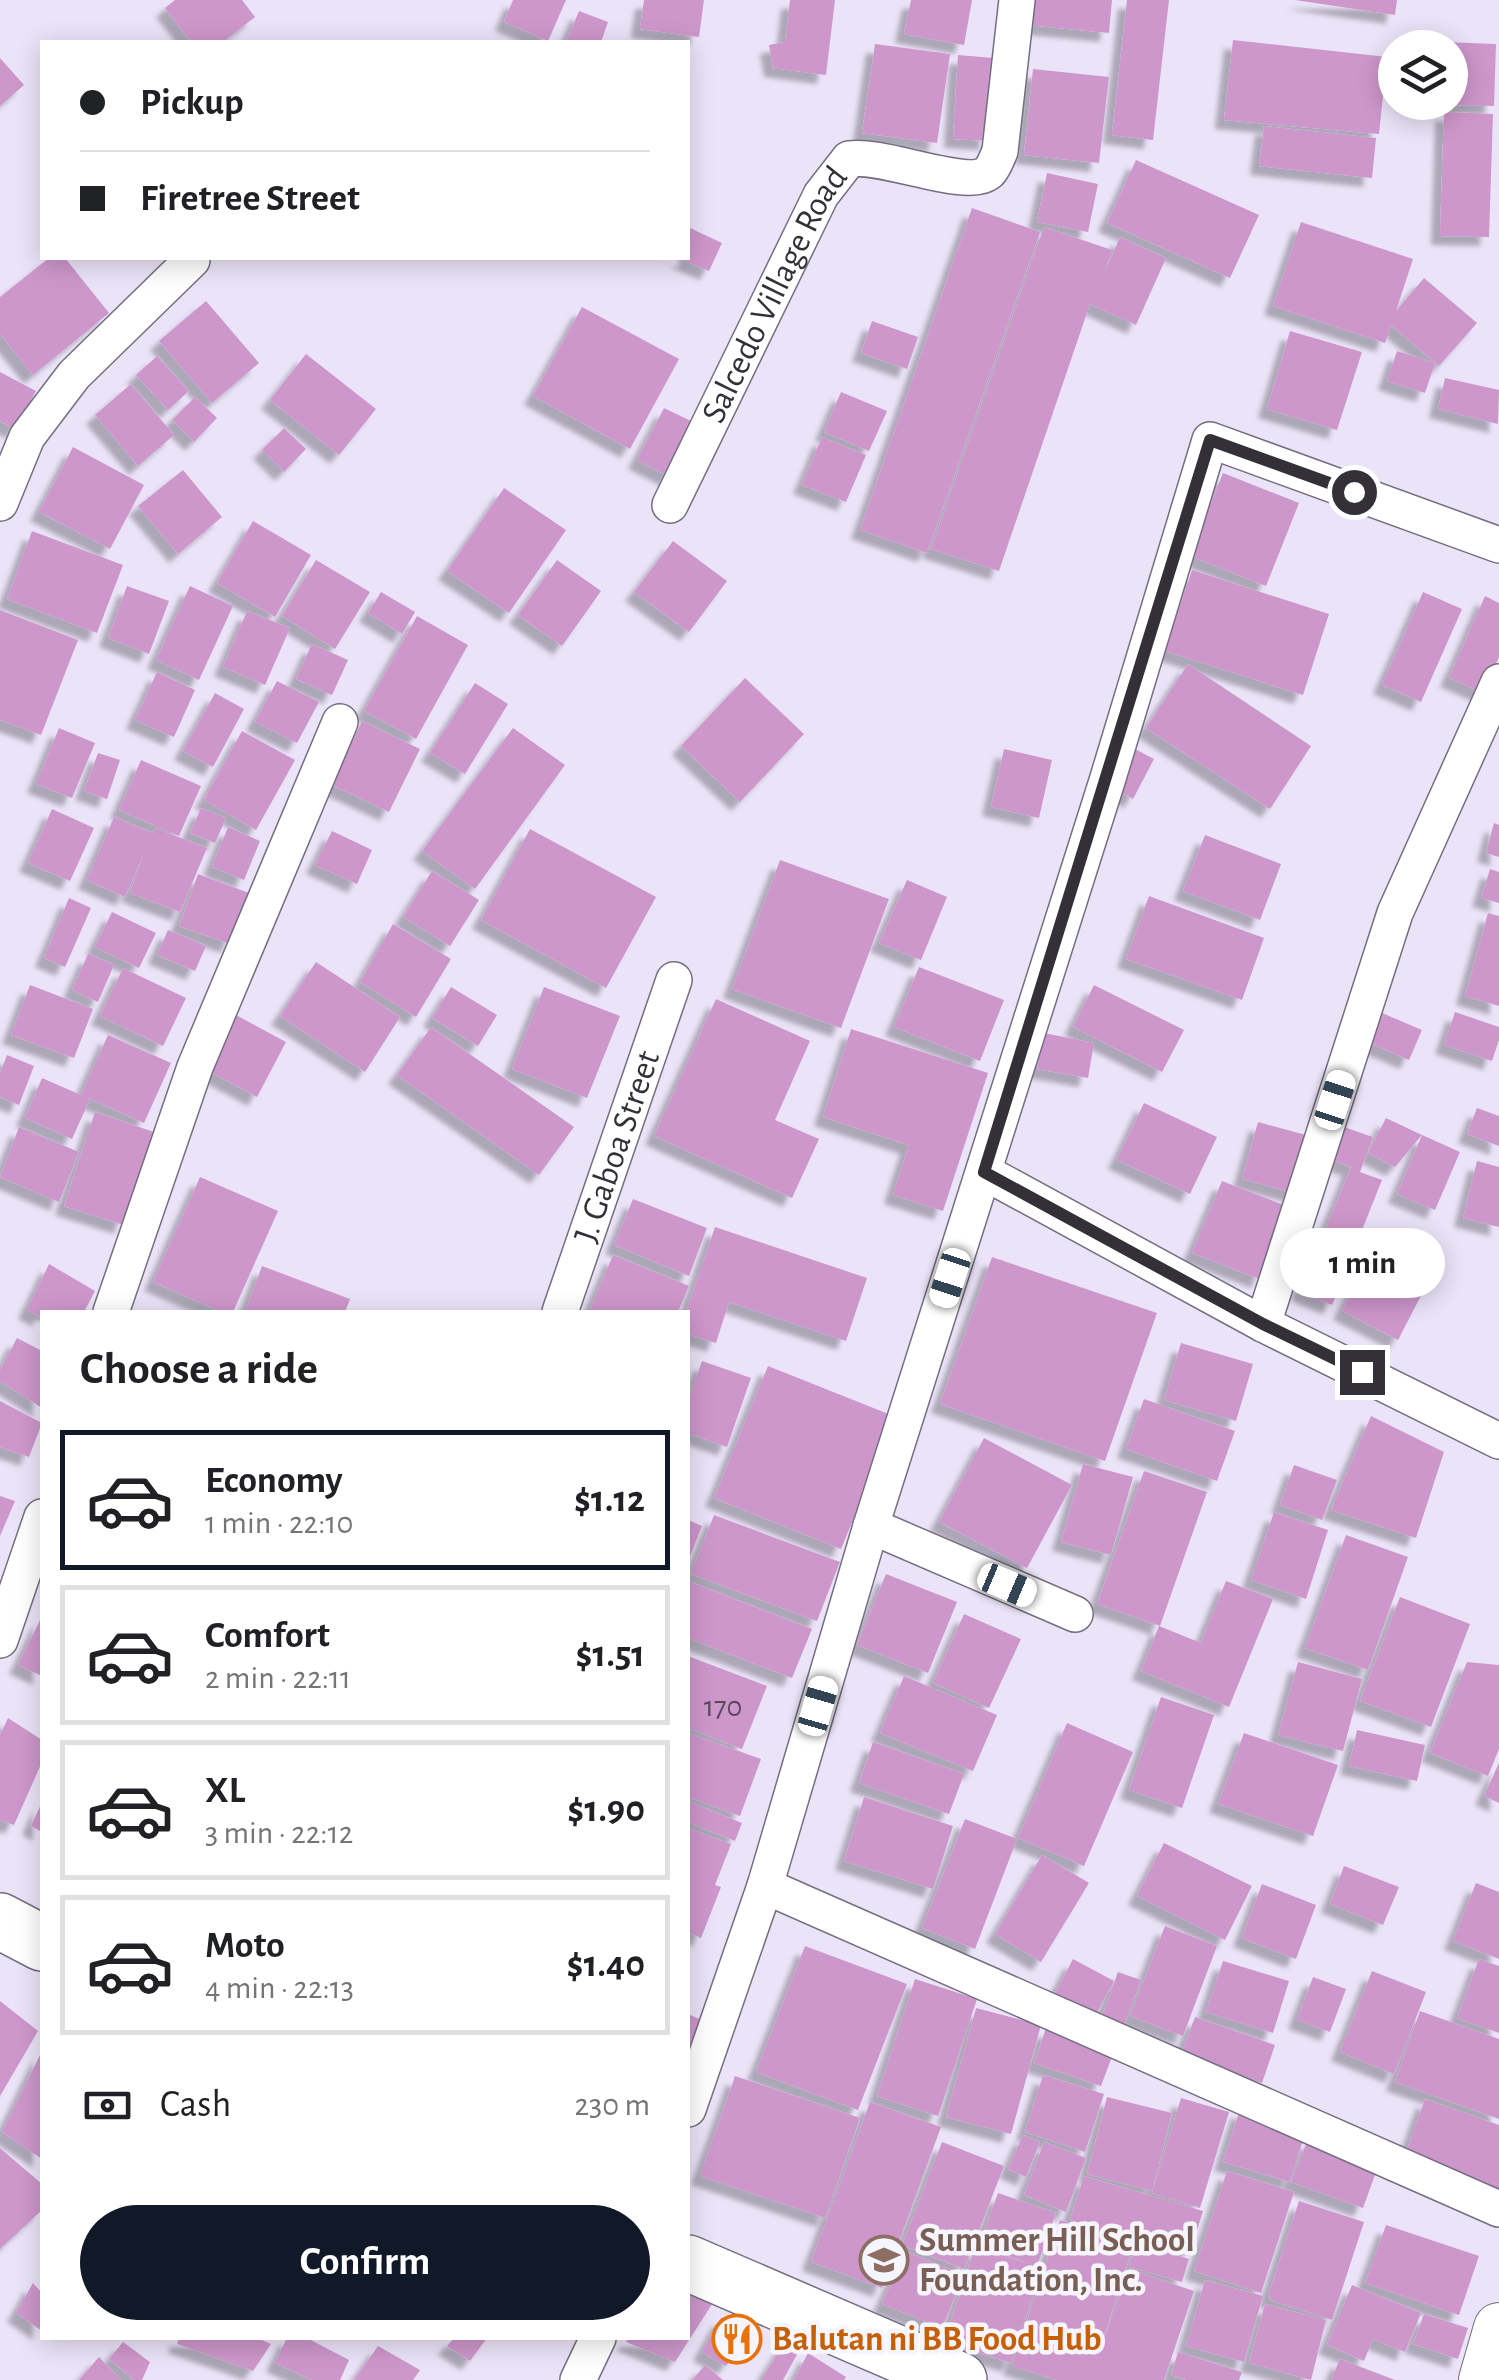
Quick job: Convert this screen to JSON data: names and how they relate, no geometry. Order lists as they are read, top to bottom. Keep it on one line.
{"streets":{"street":["Salcedo Village Road","J. Gaboa Street"]},"places":{"school or university":["Summer Hill School Foundation, Inc."],"restaurant":["Balutan ni BB Food Hub"]},"house_numbers":["170"],"page":{"banner":["Pickup","Firetree Street"],"bubble":"1 min","heading":"Choose a ride","list":[{"name":"Economy","note":"1 min · 22:10","value":"$1.12"},{"name":"Comfort","note":"2 min · 22:11","value":"$1.51"},{"name":"XL","note":"3 min · 22:12","value":"$1.90"},{"name":"Moto","note":"4 min · 22:13","value":"$1.40"}],"pay":["Cash","230 m"],"buttons":"Confirm"}}
